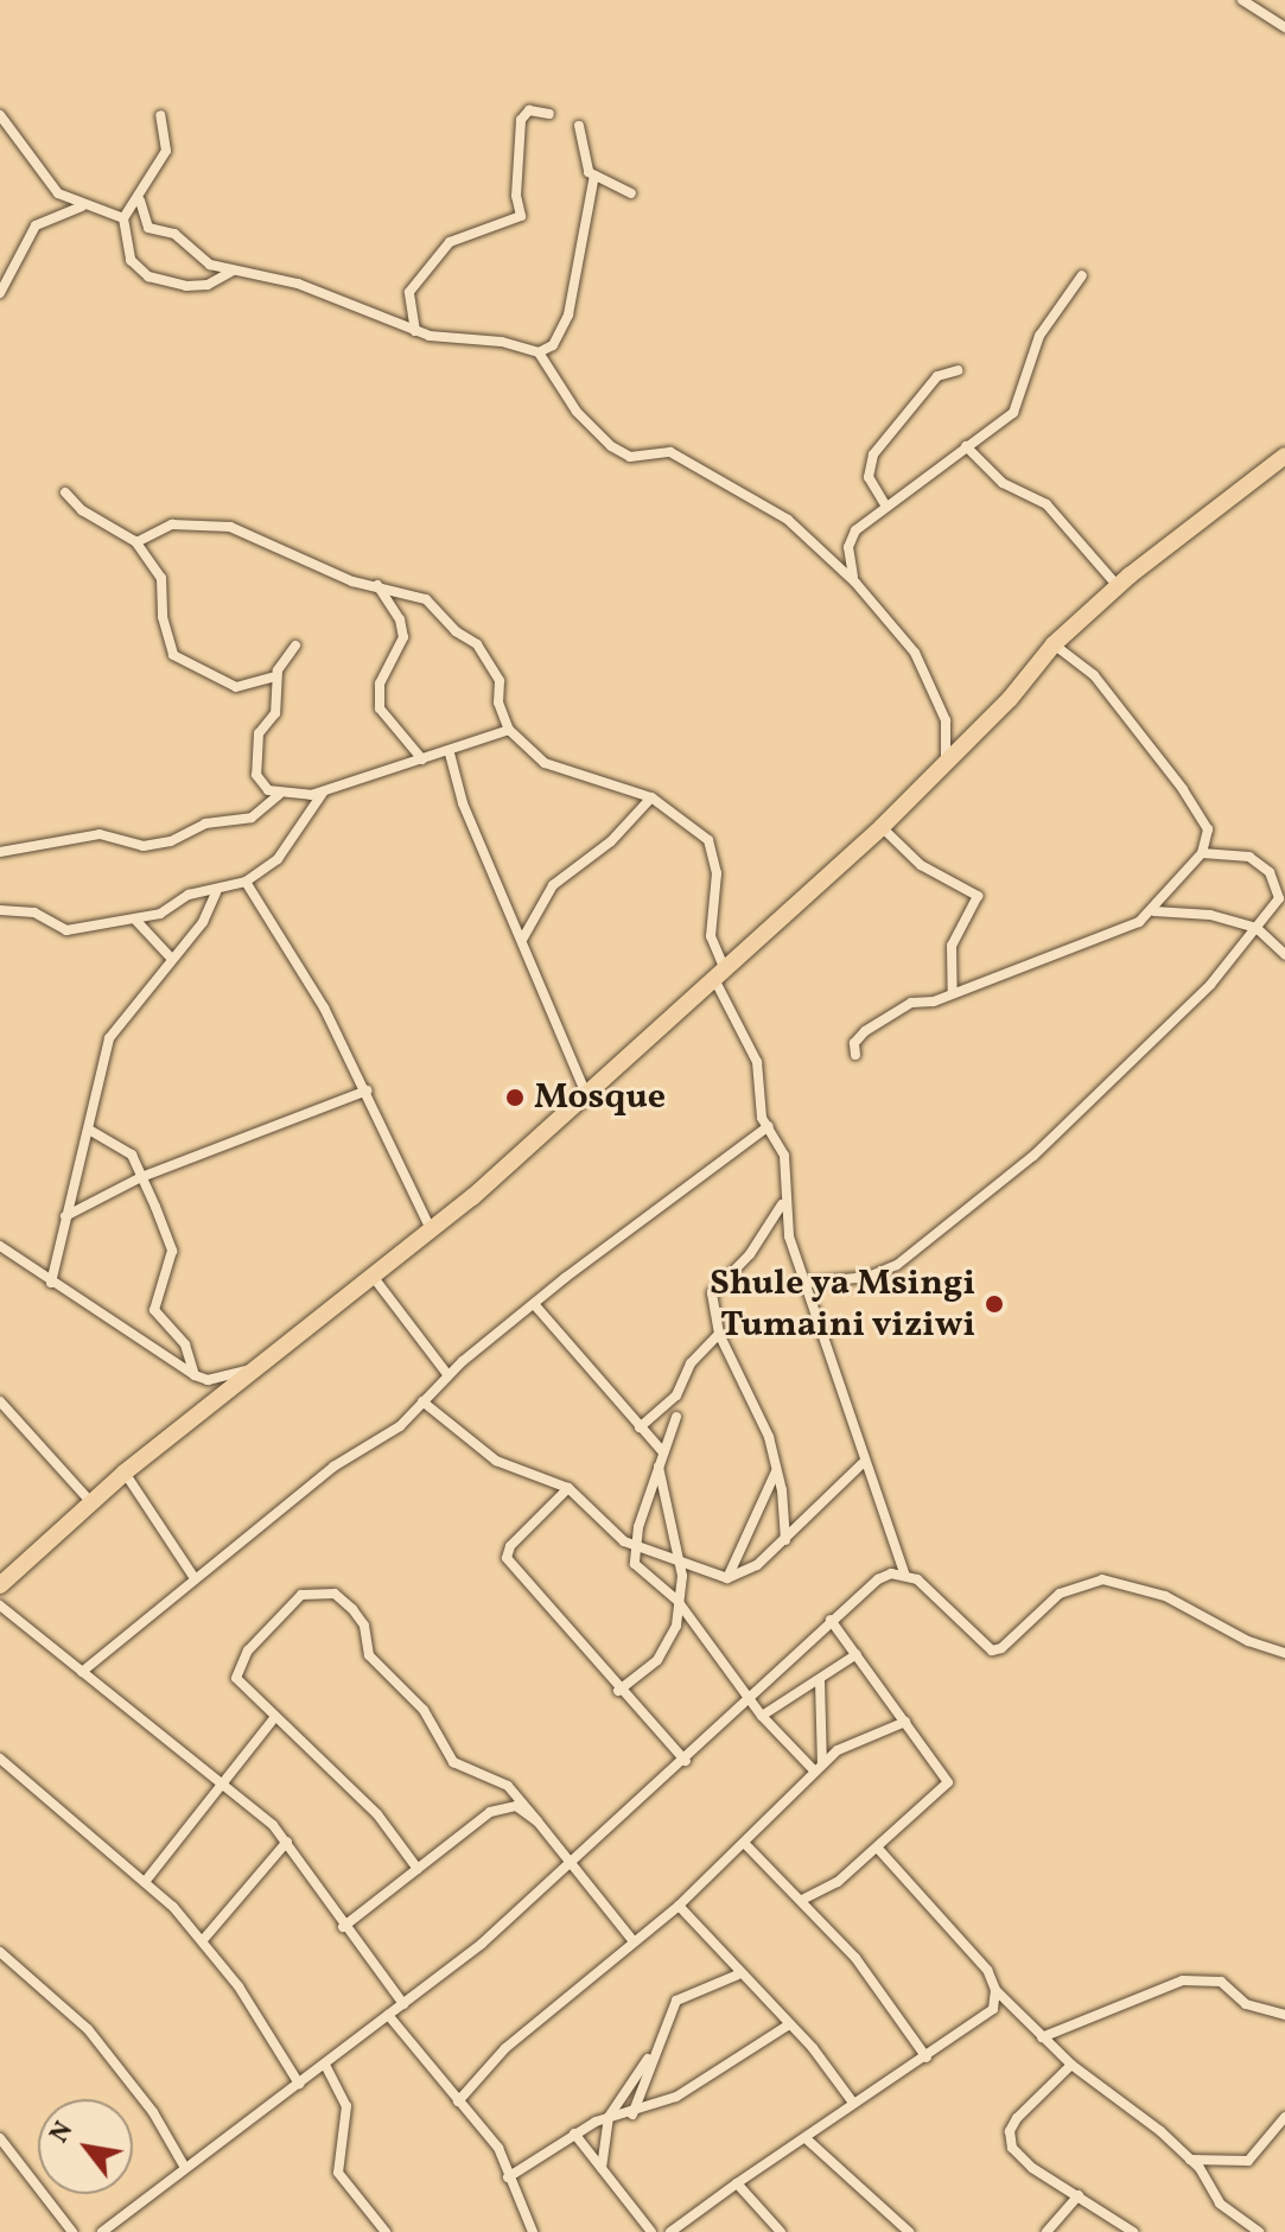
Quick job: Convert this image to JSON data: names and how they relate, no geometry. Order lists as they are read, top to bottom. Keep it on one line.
{"places":["Mosque","Shule ya Msingi Tumaini viziwi"],"north":"top left"}
